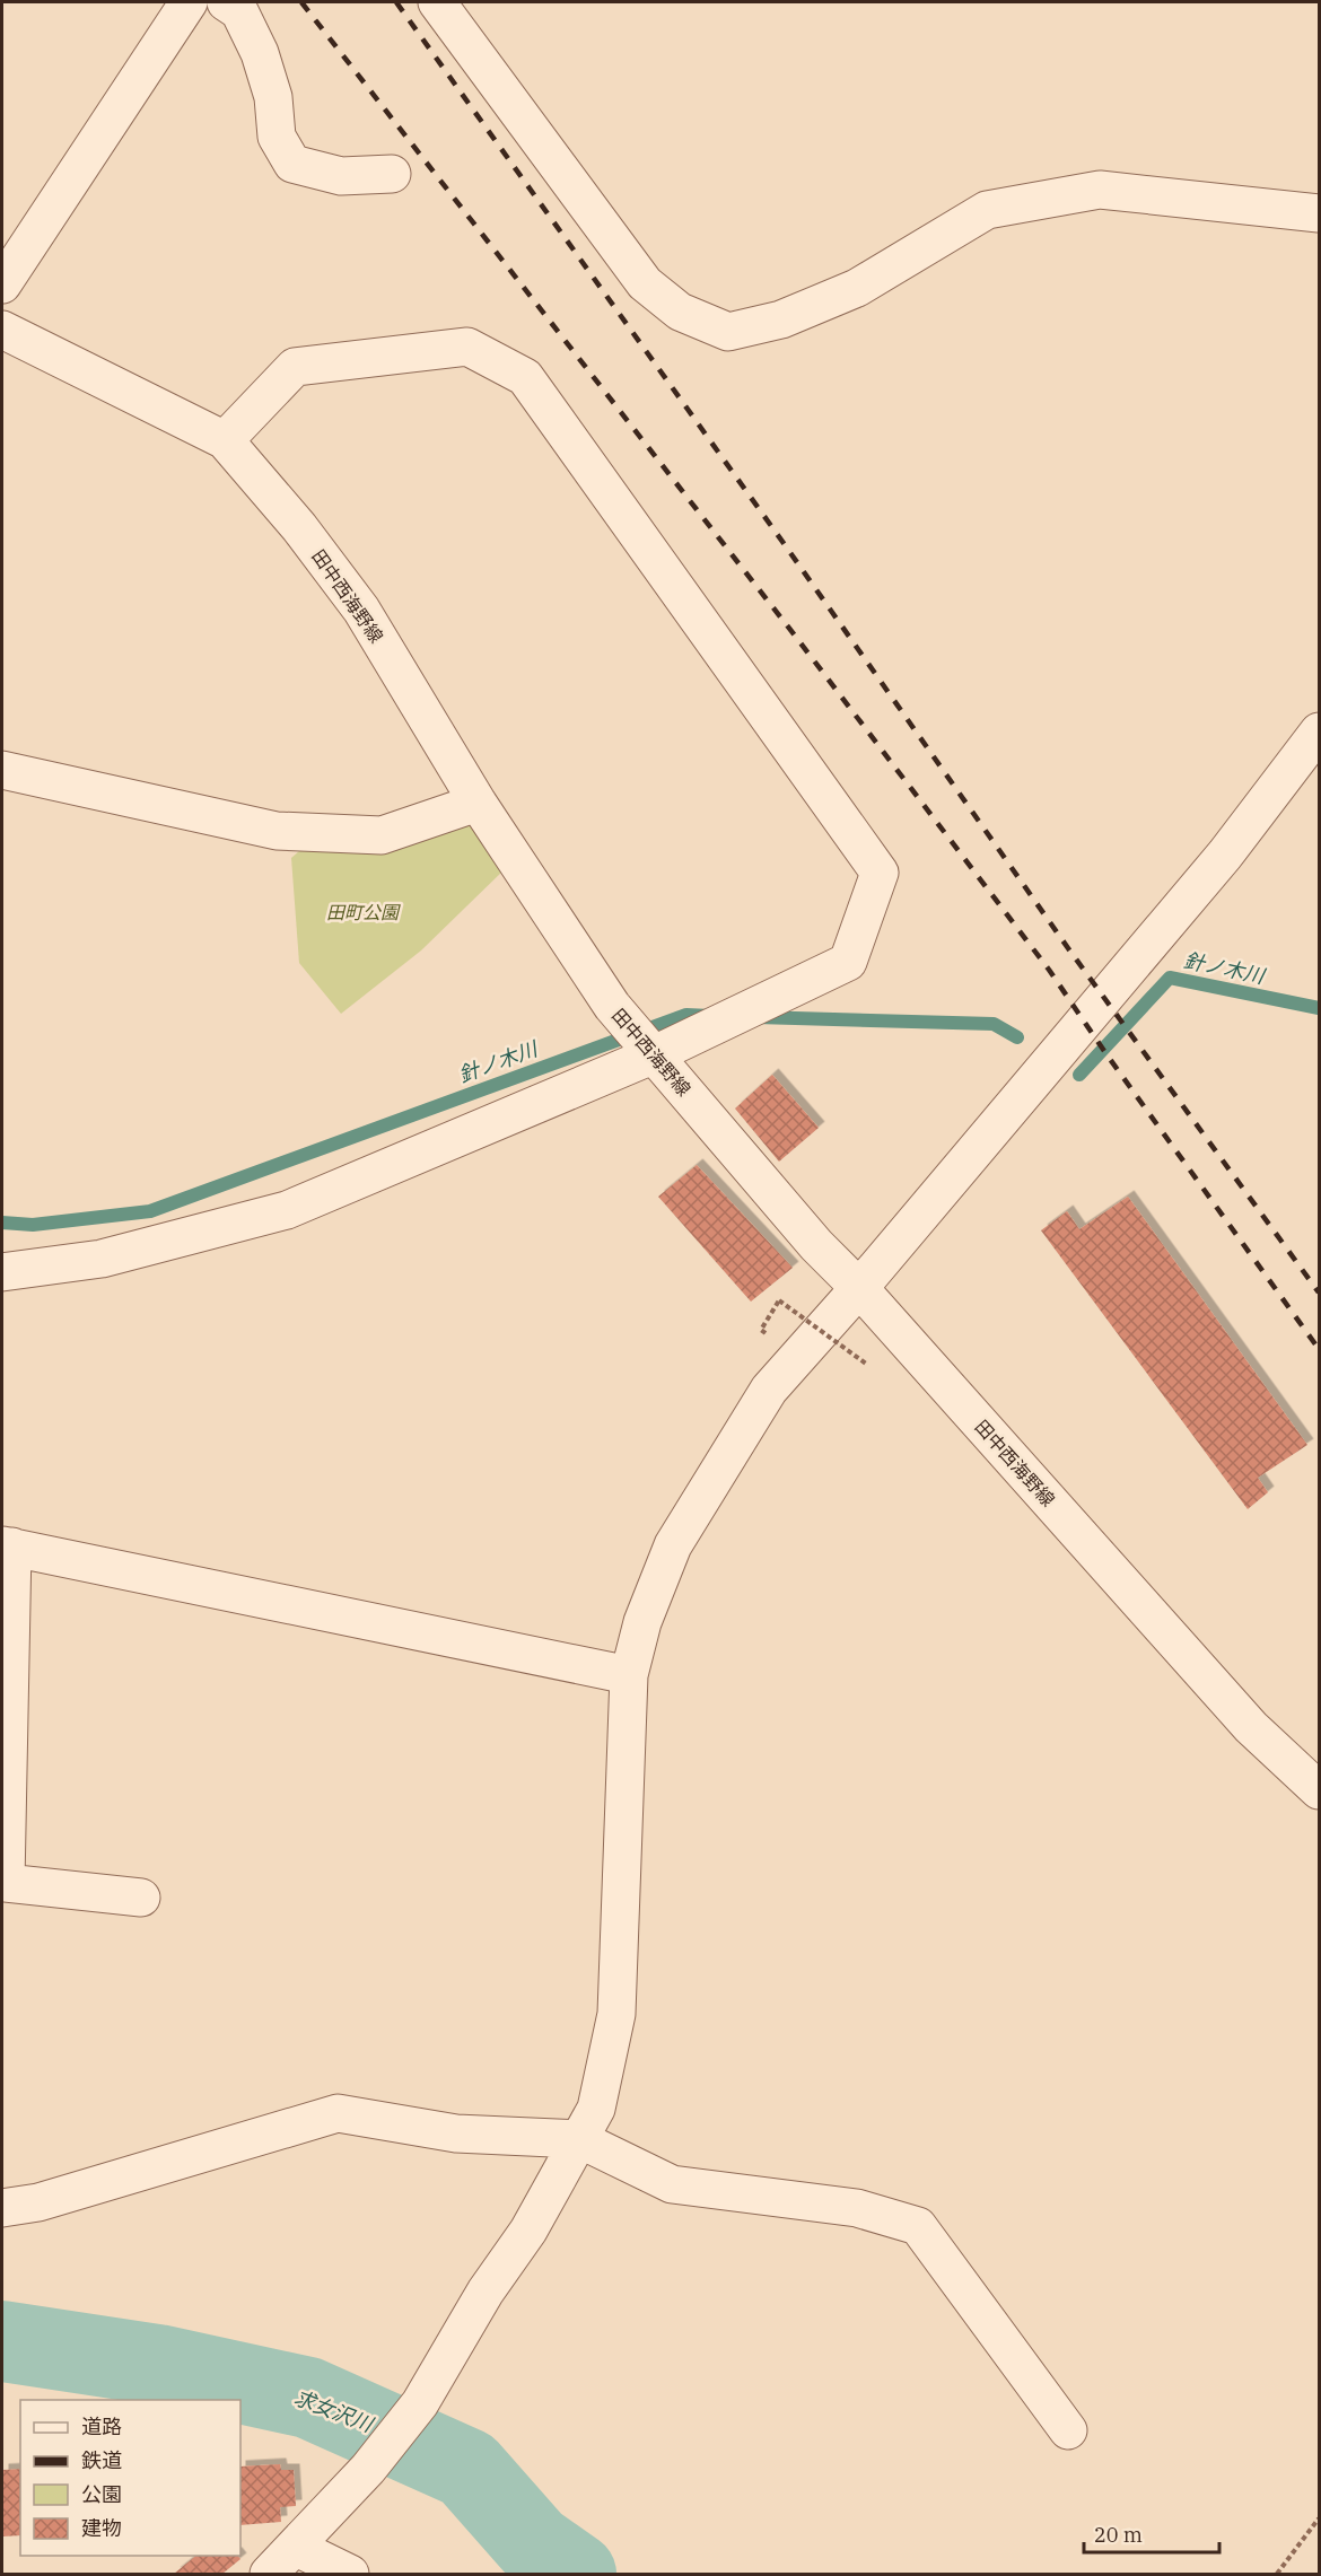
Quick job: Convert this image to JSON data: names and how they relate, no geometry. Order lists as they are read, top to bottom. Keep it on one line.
{"streets":{"street":["田中西海野線"]},"water":["針ノ木川","求女沢川"],"parks":["田町公園"],"legend":["道路","鉄道","公園","建物"],"scale_bar":"20 m"}
